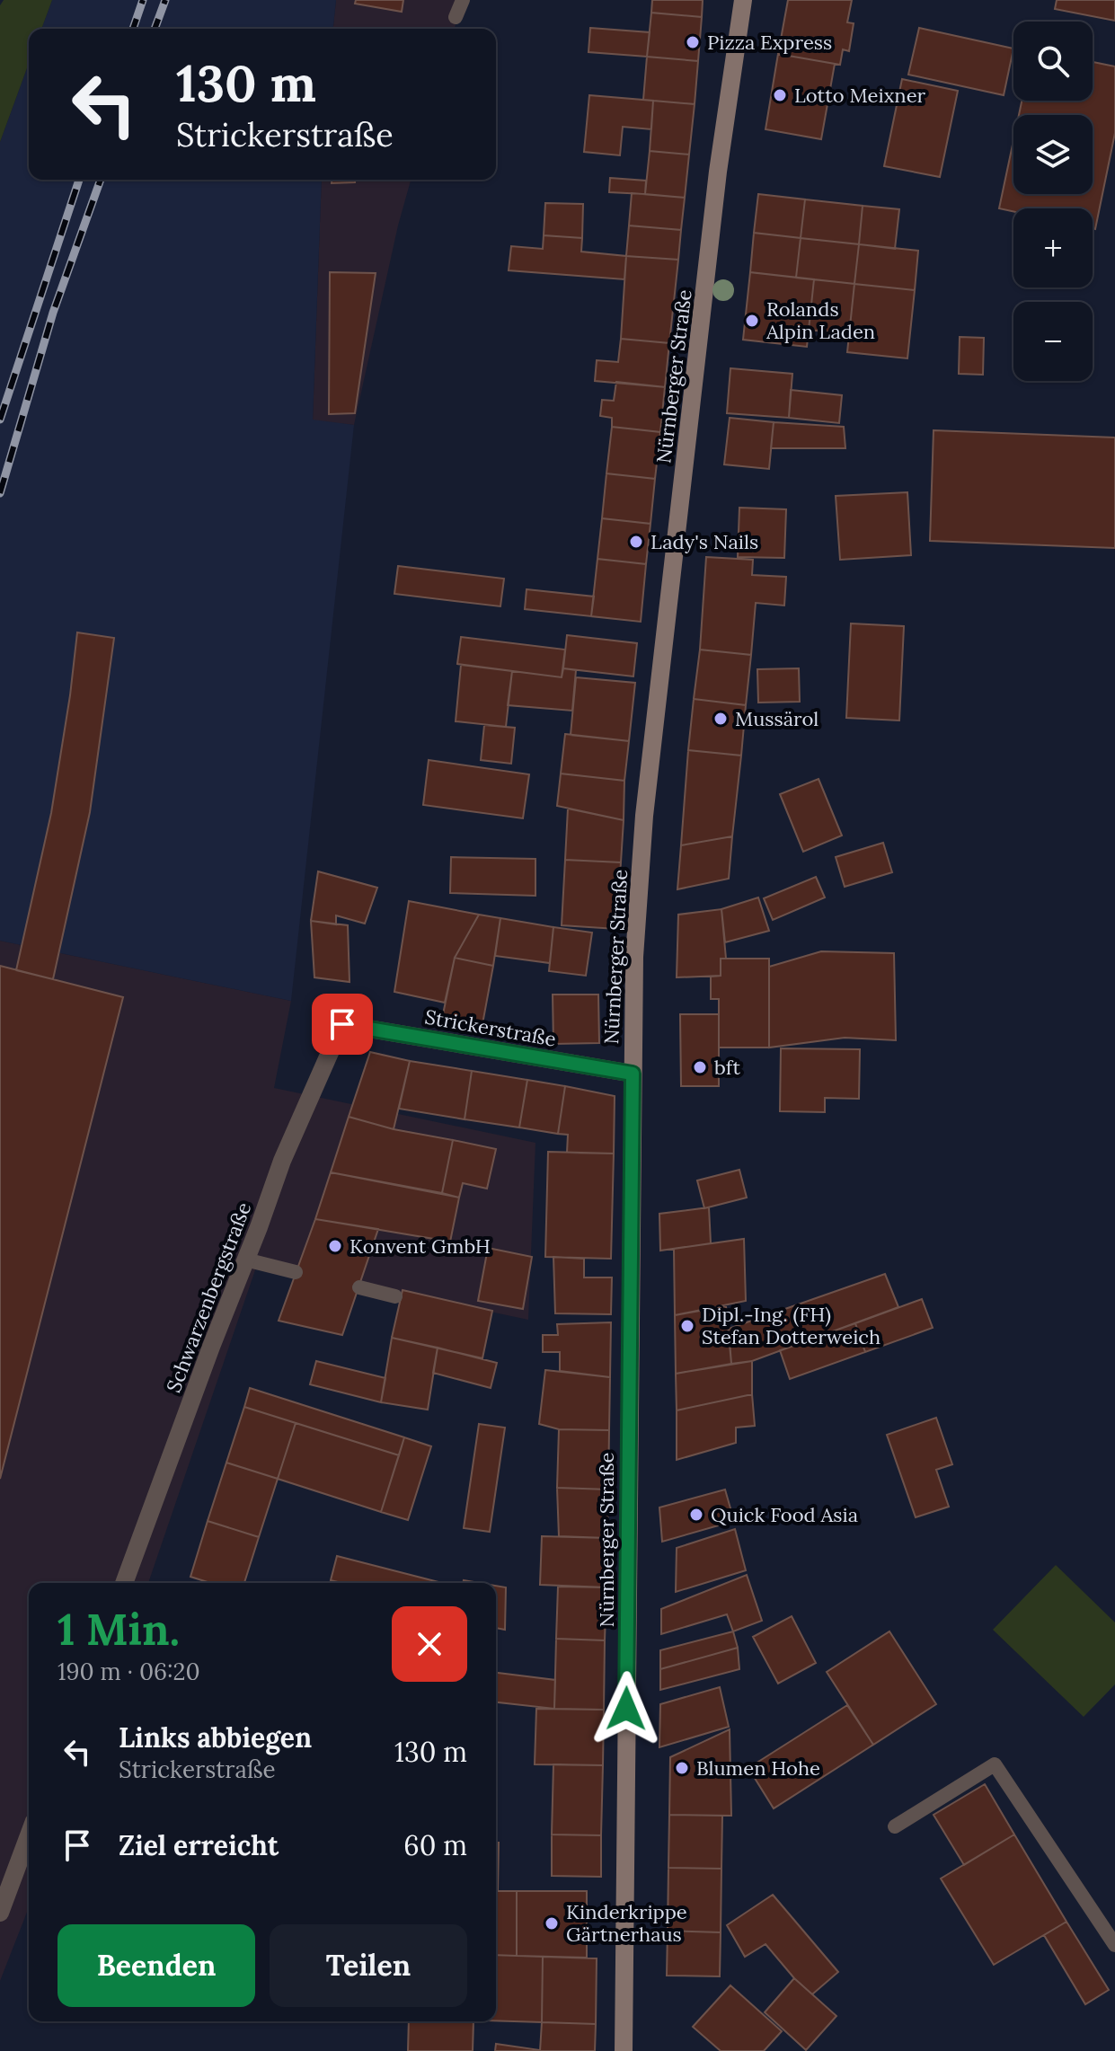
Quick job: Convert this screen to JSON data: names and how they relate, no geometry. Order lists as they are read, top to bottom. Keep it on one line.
{"streets":{"street":["Nürnberger Straße","Strickerstraße","Schwarzenbergstraße"]},"crossings":[["Nürnberger Straße","Strickerstraße"],["Strickerstraße","Schwarzenbergstraße"]],"places":["Pizza Express","Lotto Meixner","Rolands Alpin Laden","Lady's Nails","Mussärol","bft","Konvent GmbH","Dipl.-Ing. (FH) Stefan Dotterweich","Quick Food Asia","Blumen Hohe","Kinderkrippe Gärtnerhaus"],"page":{"map_buttons":["+","−"],"turn":["130 m","Strickerstraße"],"heading":["1 Min.","190 m · 06:20"],"list":[{"name":"Links abbiegen","note":"Strickerstraße","value":"130 m"},{"name":"Ziel erreicht","value":"60 m"}],"buttons":["Beenden","Teilen"]}}
